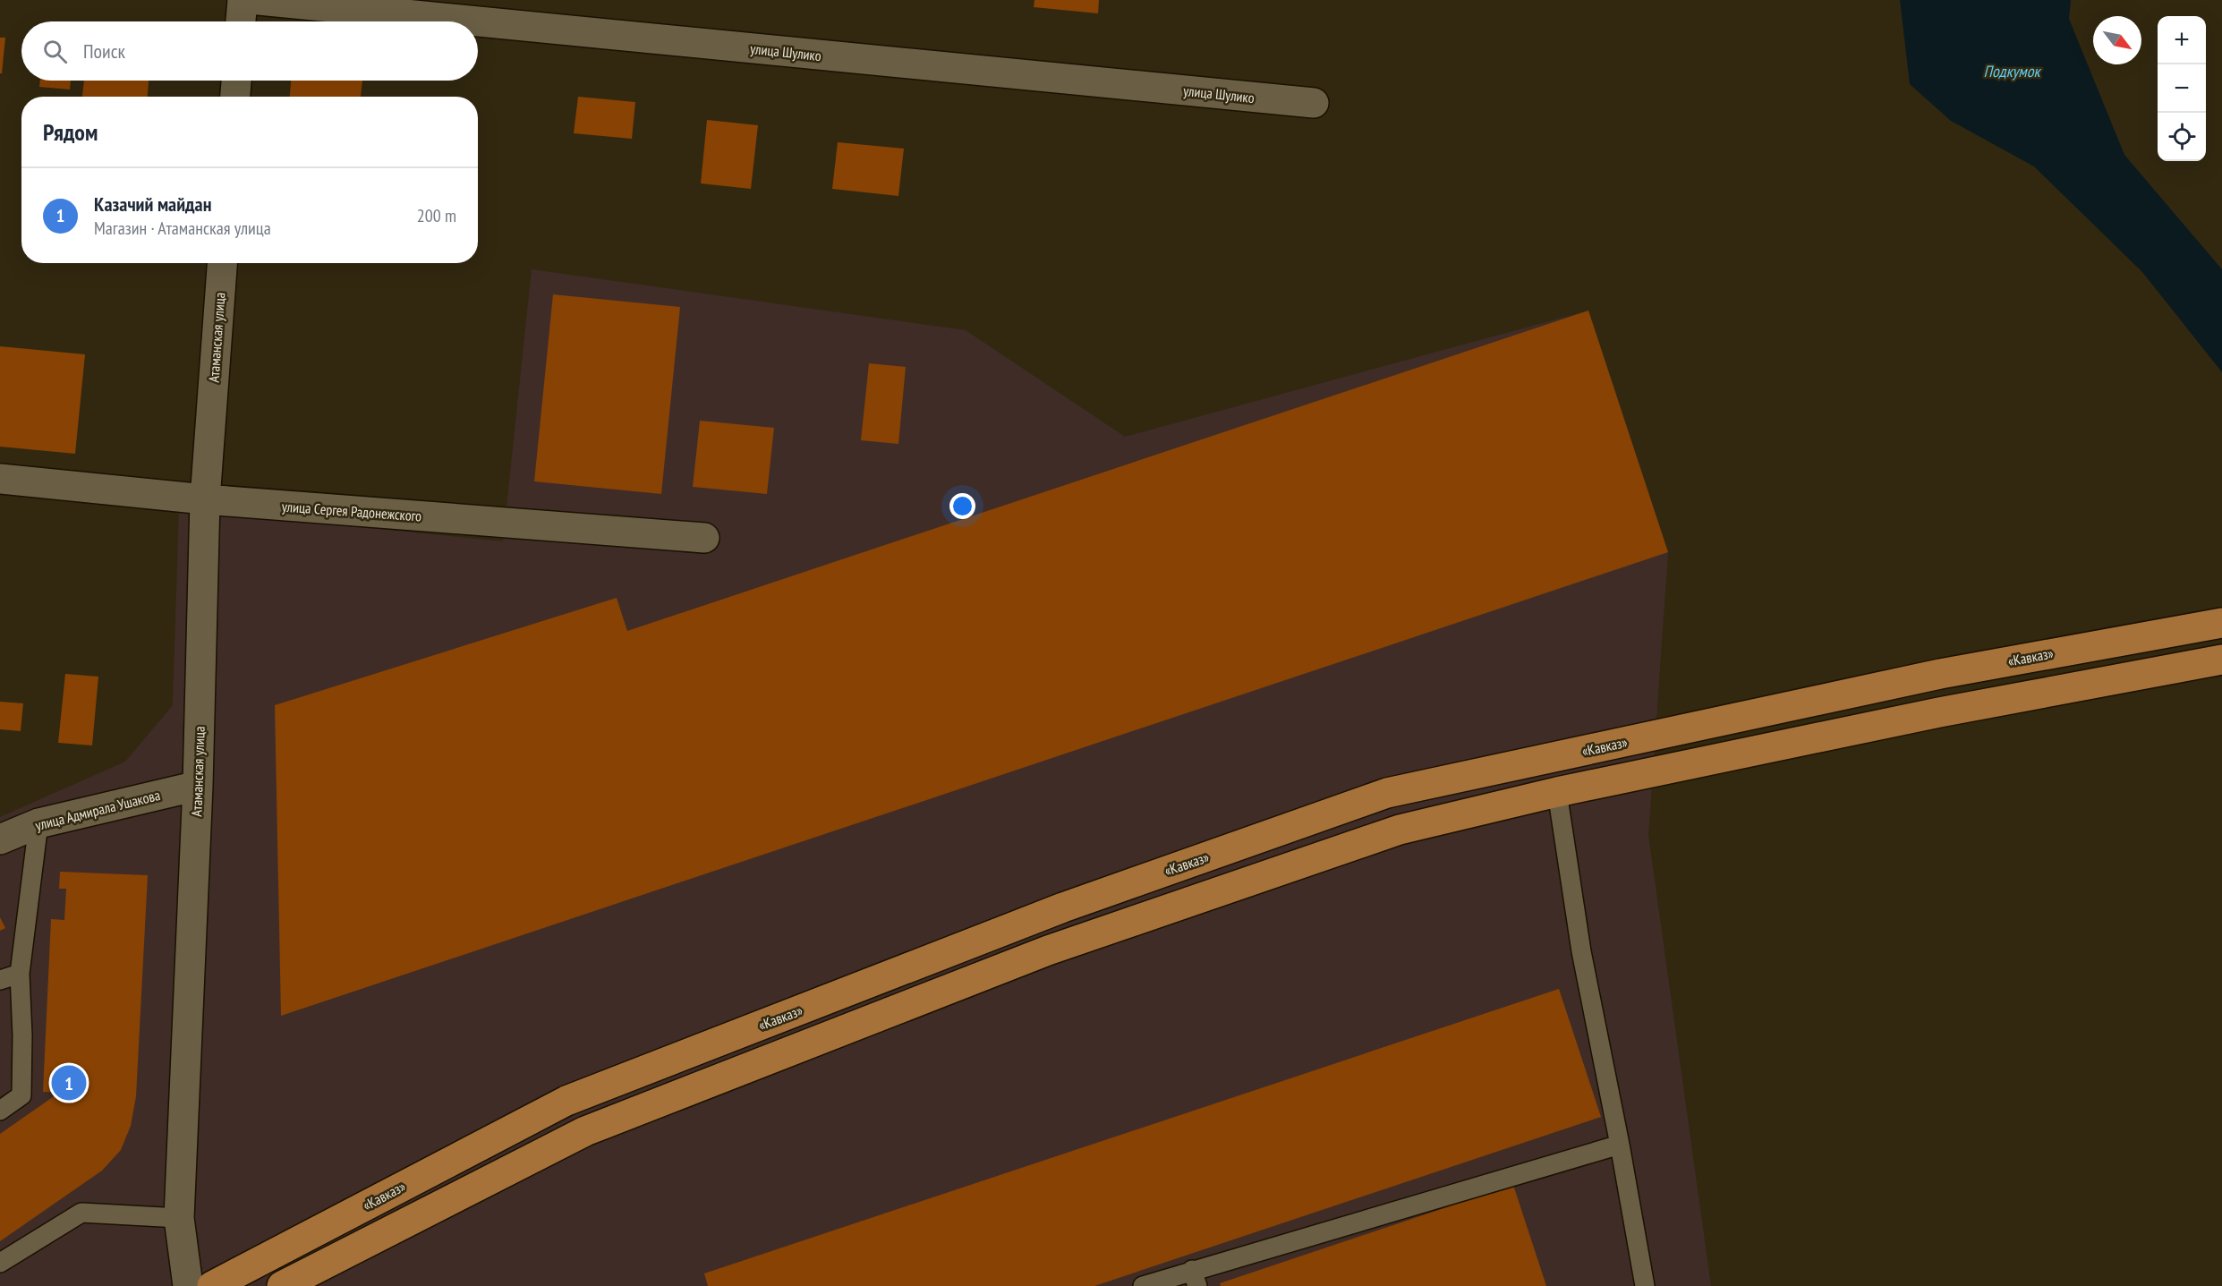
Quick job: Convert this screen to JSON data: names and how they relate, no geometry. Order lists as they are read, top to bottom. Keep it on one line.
{"streets":{"main road":["«Кавказ»"],"street":["улица Шулико","Атаманская улица","улица Сергея Радонежского","улица Адмирала Ушакова"]},"crossings":[["Атаманская улица","улица Сергея Радонежского"],["Атаманская улица","«Кавказ»"],["Атаманская улица","улица Адмирала Ушакова"]],"water":["Подкумок"],"north":"bottom right","page":{"map_buttons":["+","−"],"search":"Поиск","heading":"Рядом","list":[{"mark":"1","name":"Казачий майдан","note":"Магазин · Атаманская улица","value":"200 m"}],"pins":"1"}}
